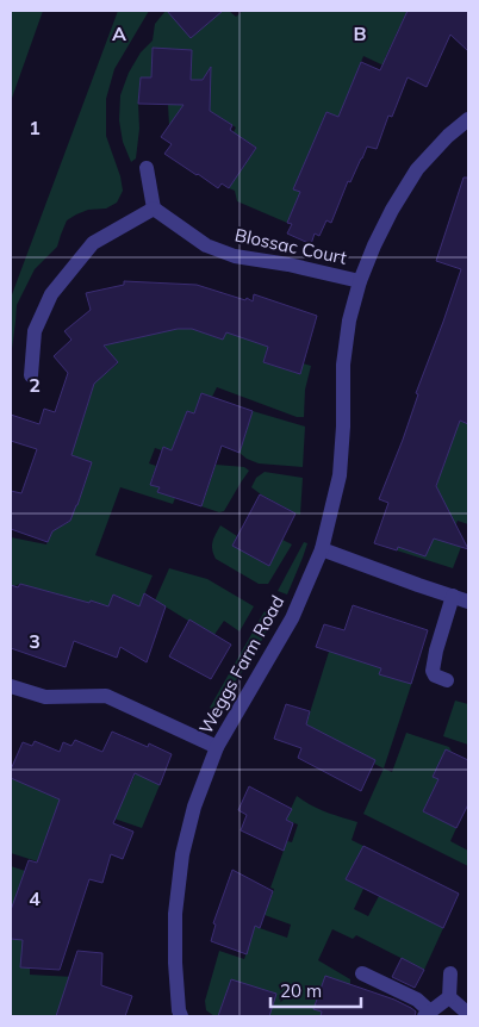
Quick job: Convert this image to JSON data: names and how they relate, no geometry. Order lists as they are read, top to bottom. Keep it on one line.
{"streets":{"street":["Blossac Court","Weggs Farm Road"]},"crossings":[["Blossac Court","Weggs Farm Road"]],"scale_bar":"20 m","grid":{"columns":["A","B"],"rows":["1","2","3","4"]}}
